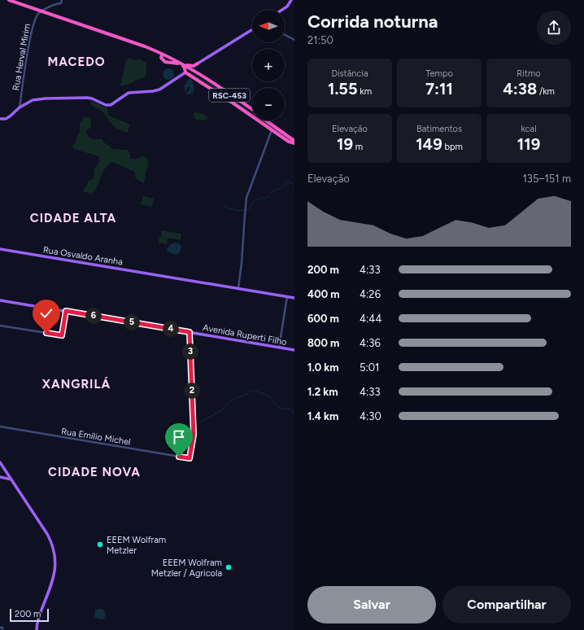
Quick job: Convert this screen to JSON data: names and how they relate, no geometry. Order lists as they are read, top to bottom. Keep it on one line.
{"streets":{"highway":["RSC-453"],"main road":["Rua Osvaldo Aranha","Avenida Ruperti Filho"],"street":["Rua Herval Mirim","Rua Emílio Michel"]},"crossings":[["Rua Herval Mirim","RSC-453"],["Avenida Ruperti Filho","Rua Emílio Michel"]],"districts":["MACEDO","CIDADE ALTA","XANGRILÁ","CIDADE NOVA"],"places":["EEEM Wolfram Metzler","EEEM Wolfram Metzler / Agricola"],"scale_bar":"200 m","north":"left","page":{"heading":["Corrida noturna","21:50"],"map_buttons":["+","−"],"stats":[["Distância","1.55 km"],["Tempo","7:11"],["Ritmo","4:38 /km"],["Elevação","19 m"],["Batimentos","149 bpm"],["kcal","119"]],"chart":["Elevação","135–151 m"],"list":[{"name":"200 m","note":"4:33"},{"name":"400 m","note":"4:26"},{"name":"600 m","note":"4:44"},{"name":"800 m","note":"4:36"},{"name":"1.0 km","note":"5:01"},{"name":"1.2 km","note":"4:33"},{"name":"1.4 km","note":"4:30"}],"pins":["6","5","4","3","2"],"buttons":["Salvar","Compartilhar"],"scale":"200 m"}}
